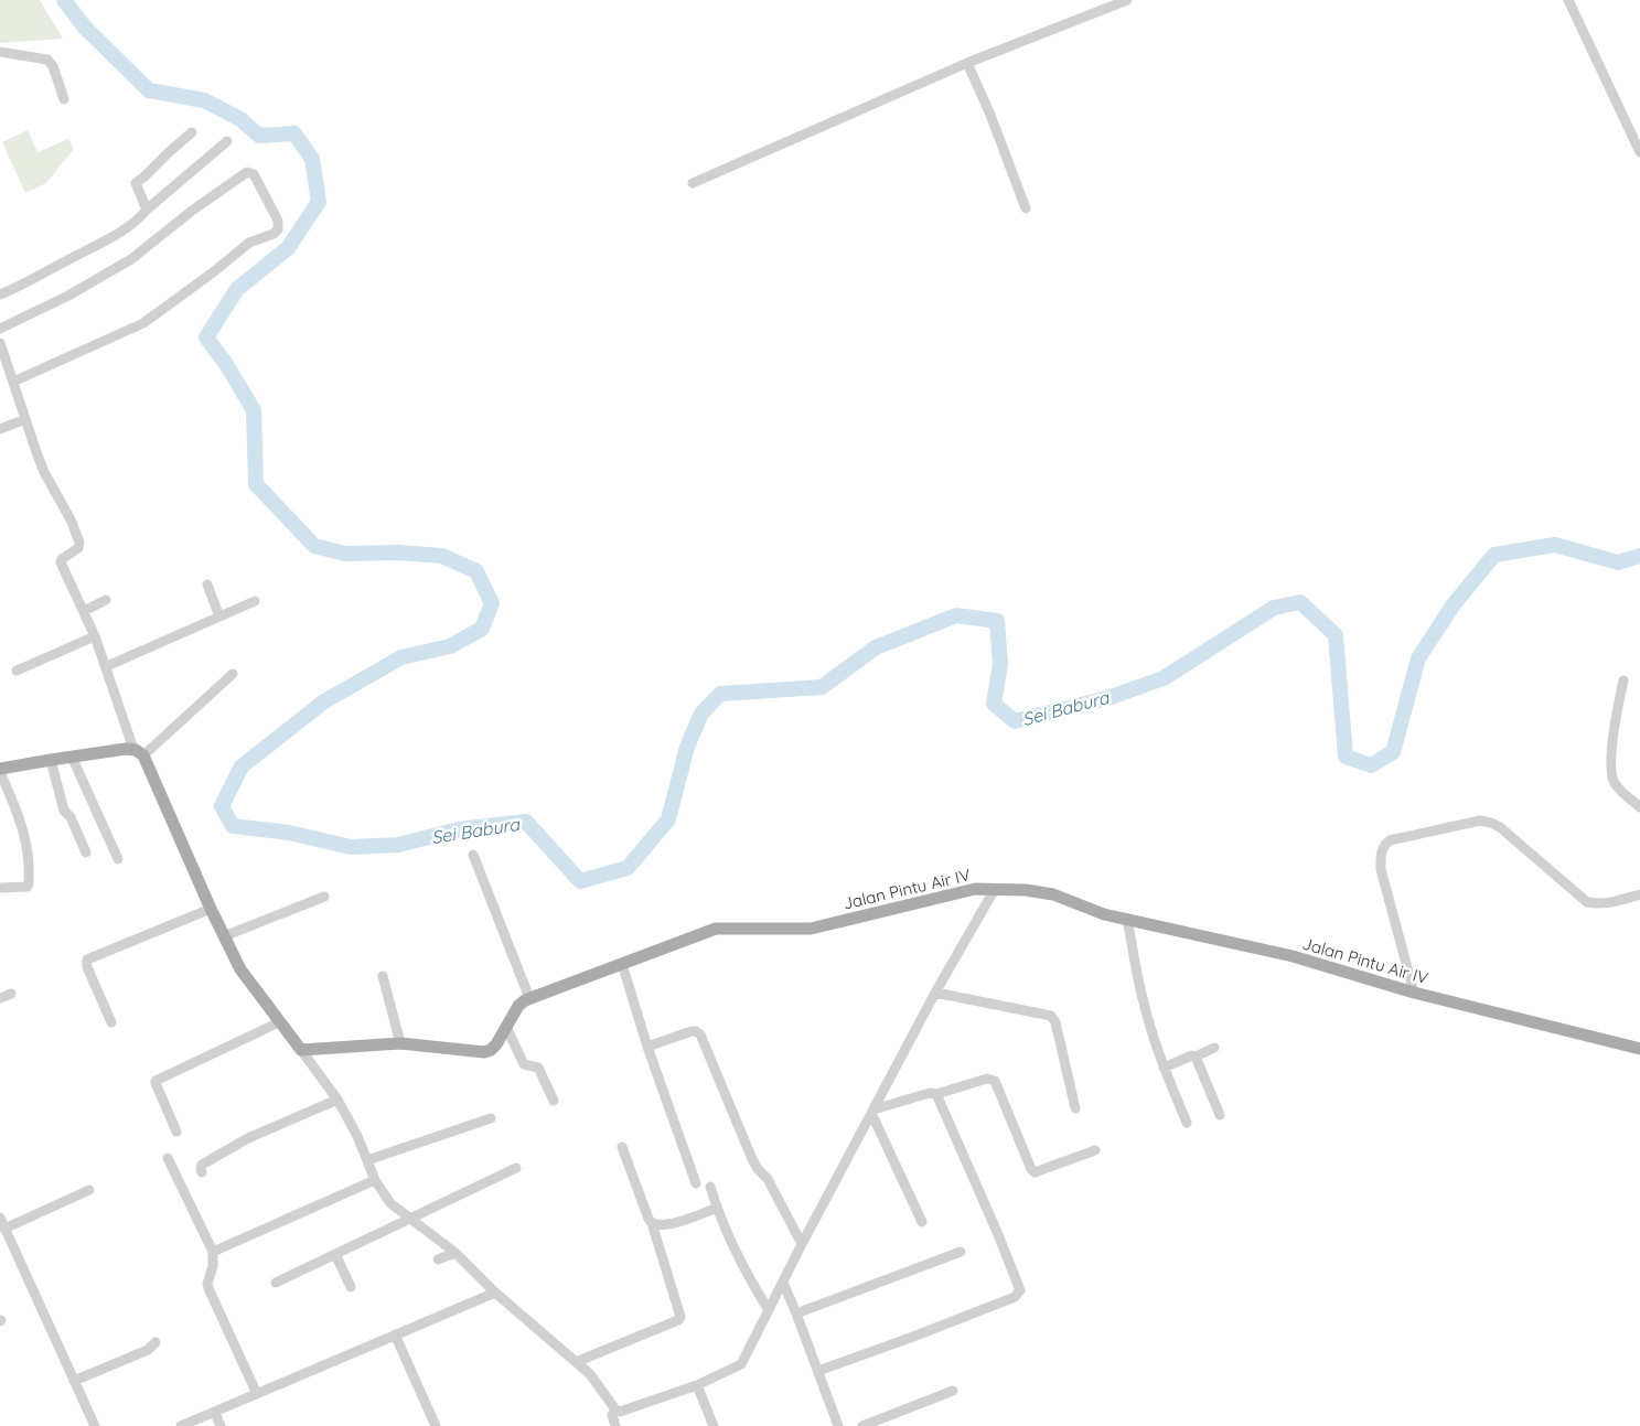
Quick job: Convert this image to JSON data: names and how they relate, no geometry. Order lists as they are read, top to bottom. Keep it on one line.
{"streets":{"main road":["Jalan Pintu Air IV"]},"water":["Sei Babura"]}
